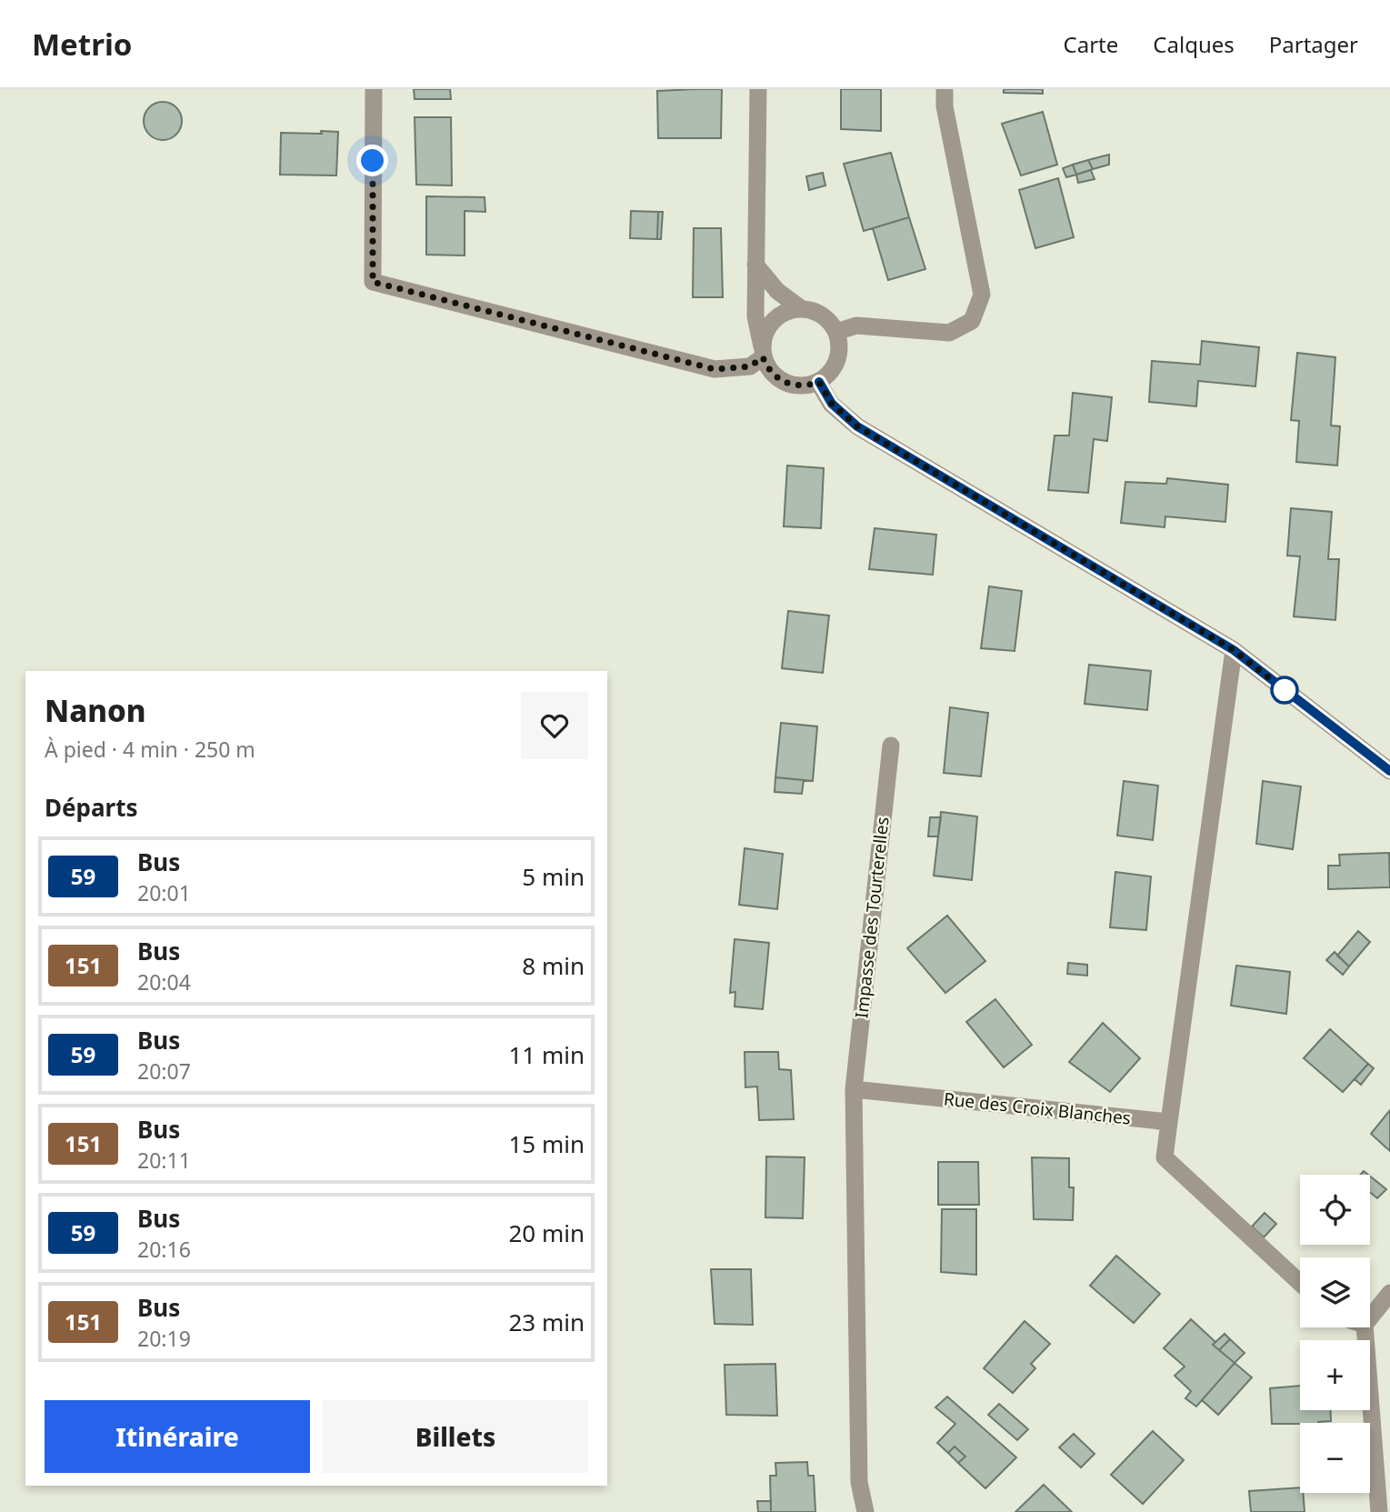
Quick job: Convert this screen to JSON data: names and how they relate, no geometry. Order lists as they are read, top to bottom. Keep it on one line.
{"streets":{"street":["Impasse des Tourterelles","Rue des Croix Blanches"]},"crossings":[["Impasse des Tourterelles","Rue des Croix Blanches"]],"lines":["bus line 59"],"page":{"header":"Metrio","nav":["Carte","Calques","Partager"],"heading":[["Nanon","À pied · 4 min · 250 m"],"Départs"],"list":[{"mark":"59","name":"Bus","note":"20:01","value":"5 min"},{"mark":"151","name":"Bus","note":"20:04","value":"8 min"},{"mark":"59","name":"Bus","note":"20:07","value":"11 min"},{"mark":"151","name":"Bus","note":"20:11","value":"15 min"},{"mark":"59","name":"Bus","note":"20:16","value":"20 min"},{"mark":"151","name":"Bus","note":"20:19","value":"23 min"}],"map_buttons":["+","−"],"buttons":["Itinéraire","Billets"]}}
